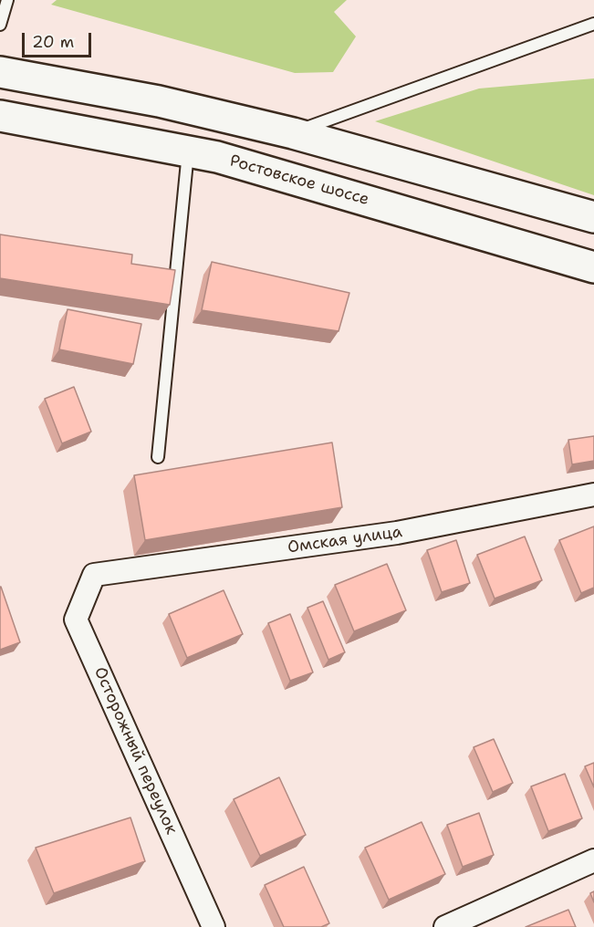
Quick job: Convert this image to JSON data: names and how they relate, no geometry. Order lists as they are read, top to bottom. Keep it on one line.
{"streets":{"highway":["Ростовское шоссе"],"street":["Омская улица","Осторожный переулок"]},"crossings":[["Омская улица","Осторожный переулок"]],"scale_bar":"20 m"}
